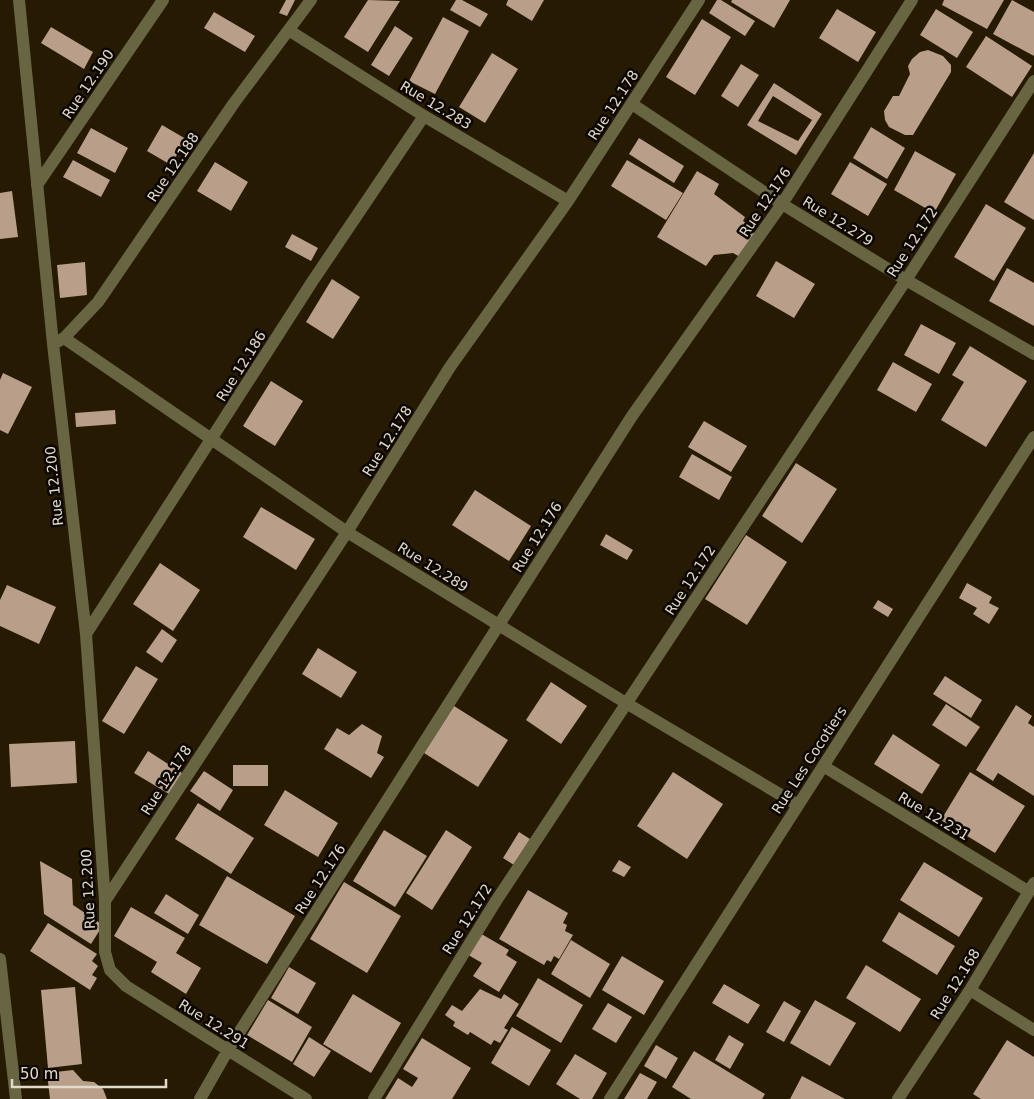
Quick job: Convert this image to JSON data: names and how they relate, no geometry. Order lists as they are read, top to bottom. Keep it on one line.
{"streets":{"street":["Rue 12.190","Rue 12.283","Rue 12.178","Rue 12.188","Rue 12.176","Rue 12.279","Rue 12.172","Rue 12.186","Rue 12.200","Rue 12.289","Rue Les Cocotiers","Rue 12.231","Rue 12.168","Rue 12.291"]},"crossings":[["Rue 12.190","Rue 12.200"],["Rue 12.283","Rue 12.178"],["Rue 12.283","Rue 12.188"],["Rue 12.283","Rue 12.186"],["Rue 12.178","Rue 12.279"],["Rue 12.178","Rue 12.200"],["Rue 12.178","Rue 12.289"],["Rue 12.188","Rue 12.200"],["Rue 12.188","Rue 12.289"],["Rue 12.176","Rue 12.279"],["Rue 12.176","Rue 12.289"],["Rue 12.176","Rue 12.291"],["Rue 12.279","Rue 12.172"],["Rue 12.172","Rue 12.289"],["Rue 12.186","Rue 12.200"],["Rue 12.186","Rue 12.289"],["Rue 12.200","Rue 12.289"],["Rue 12.200","Rue 12.291"],["Rue 12.289","Rue Les Cocotiers"],["Rue Les Cocotiers","Rue 12.231"],["Rue 12.231","Rue 12.168"]],"scale_bar":"50 m"}
